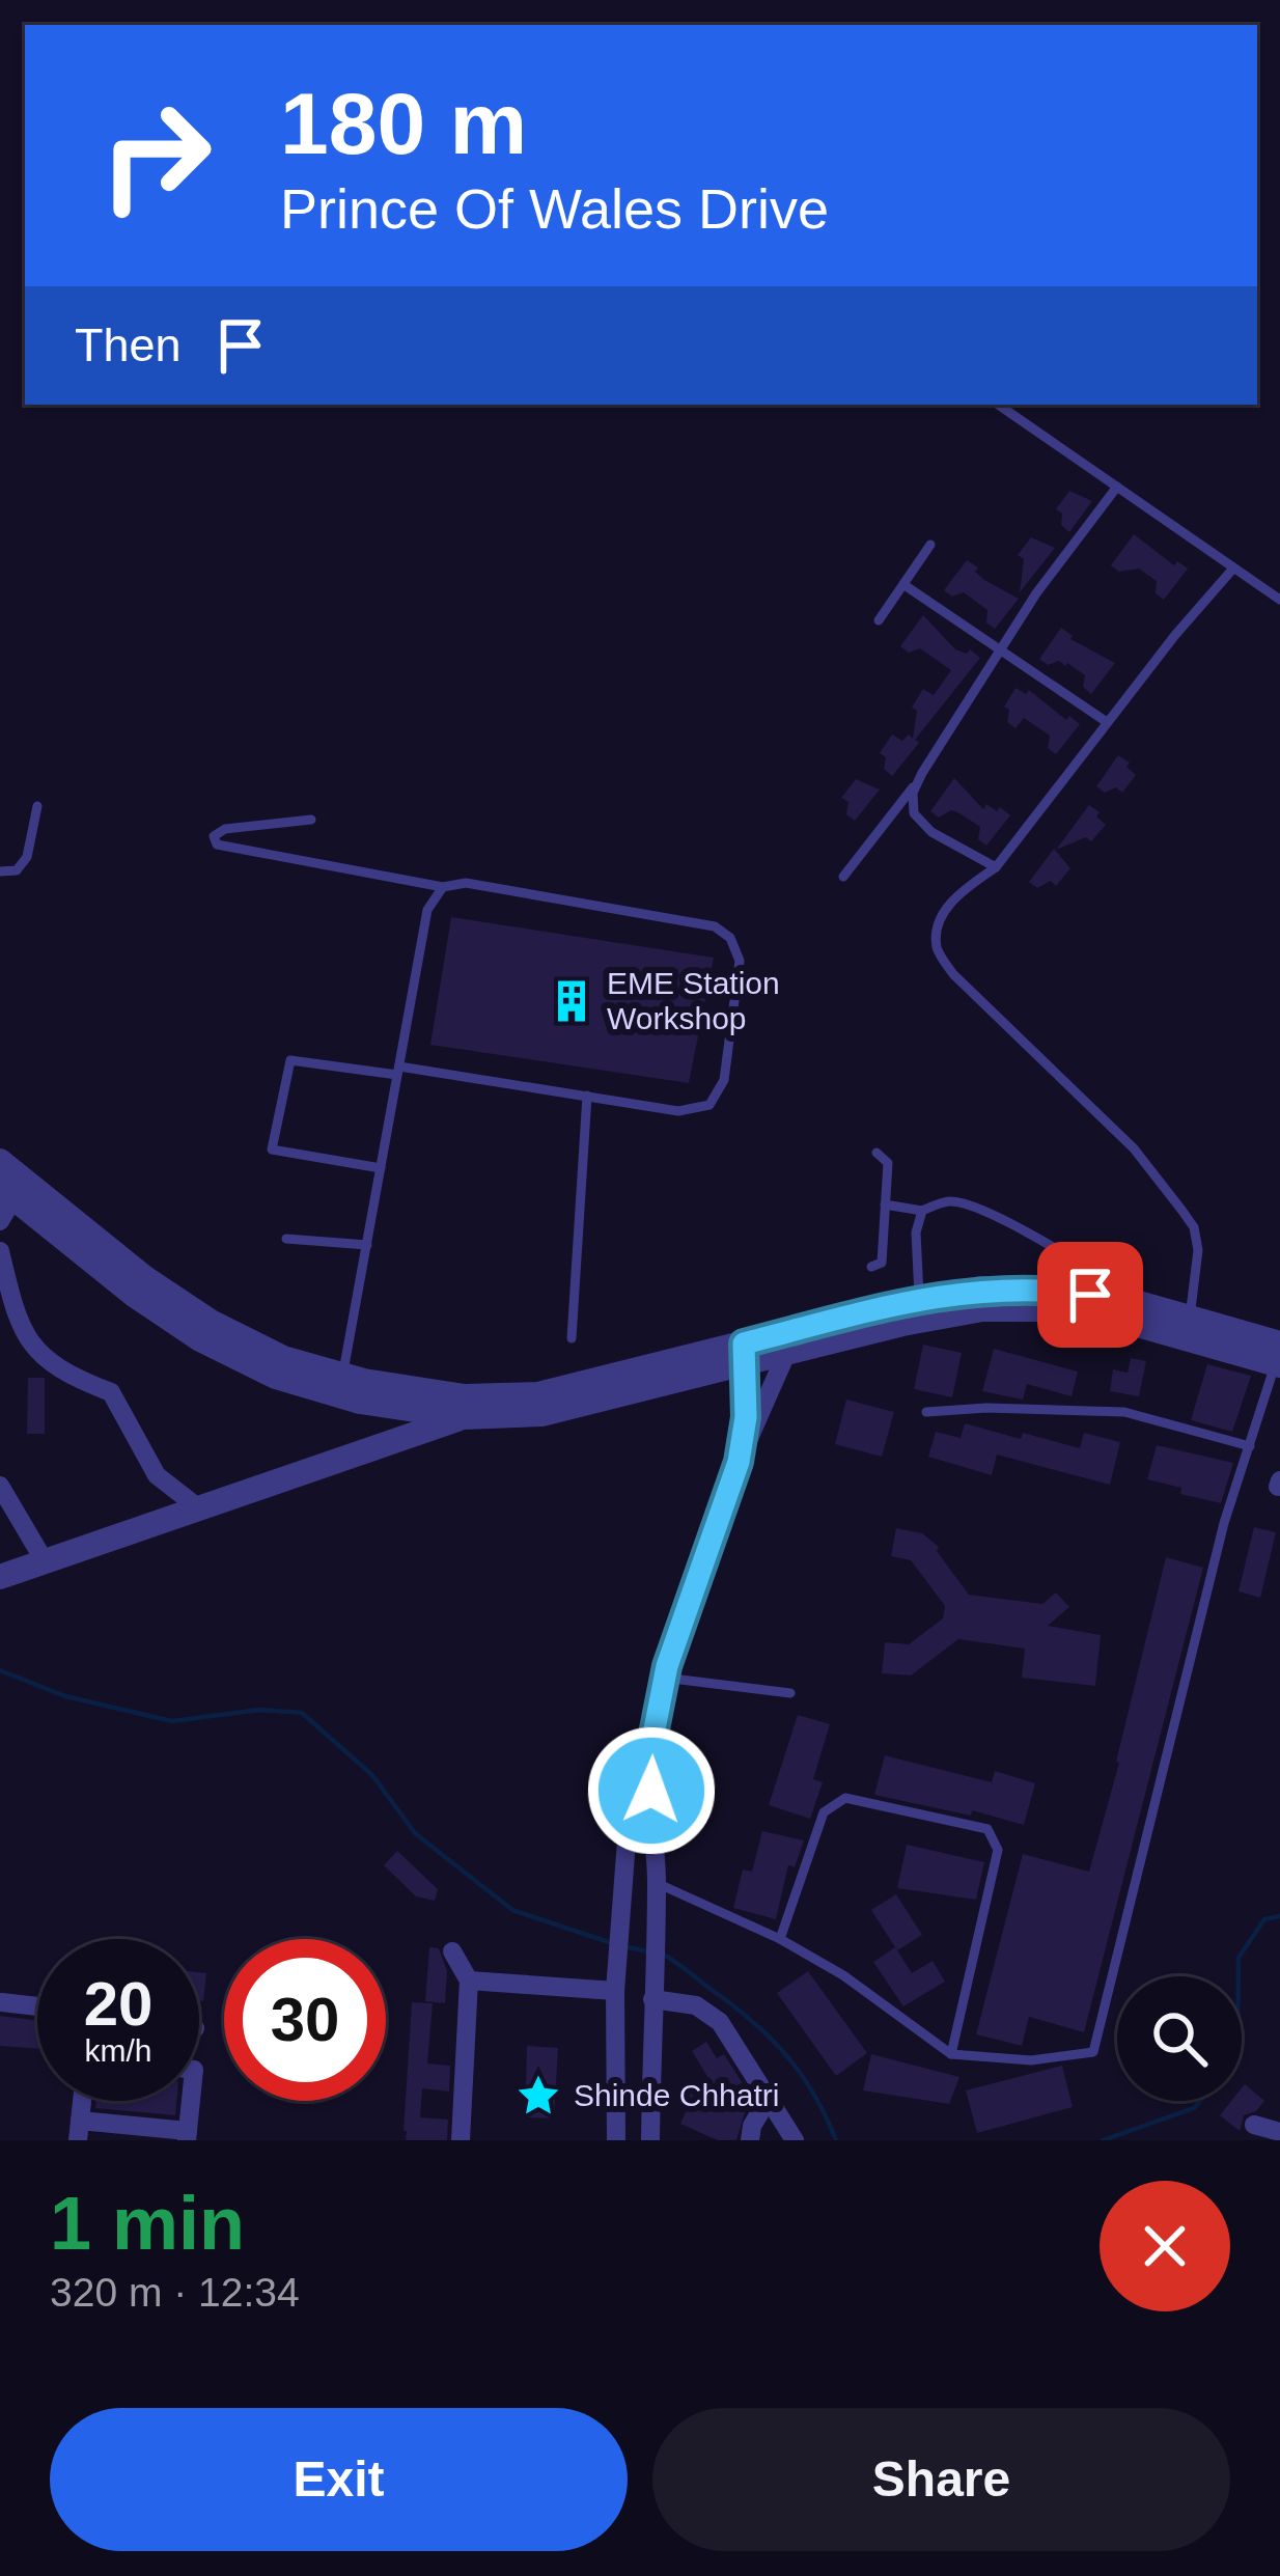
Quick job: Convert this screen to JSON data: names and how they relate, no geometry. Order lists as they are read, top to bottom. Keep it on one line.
{"places":{"building":["EME Station Workshop"],"place":["Shinde Chhatri"]},"page":{"turn":["180 m","Prince Of Wales Drive"],"then":"Then","speed":"20 km/h","limit":"30","heading":["1 min","320 m · 12:34"],"buttons":["Exit","Share"]}}
